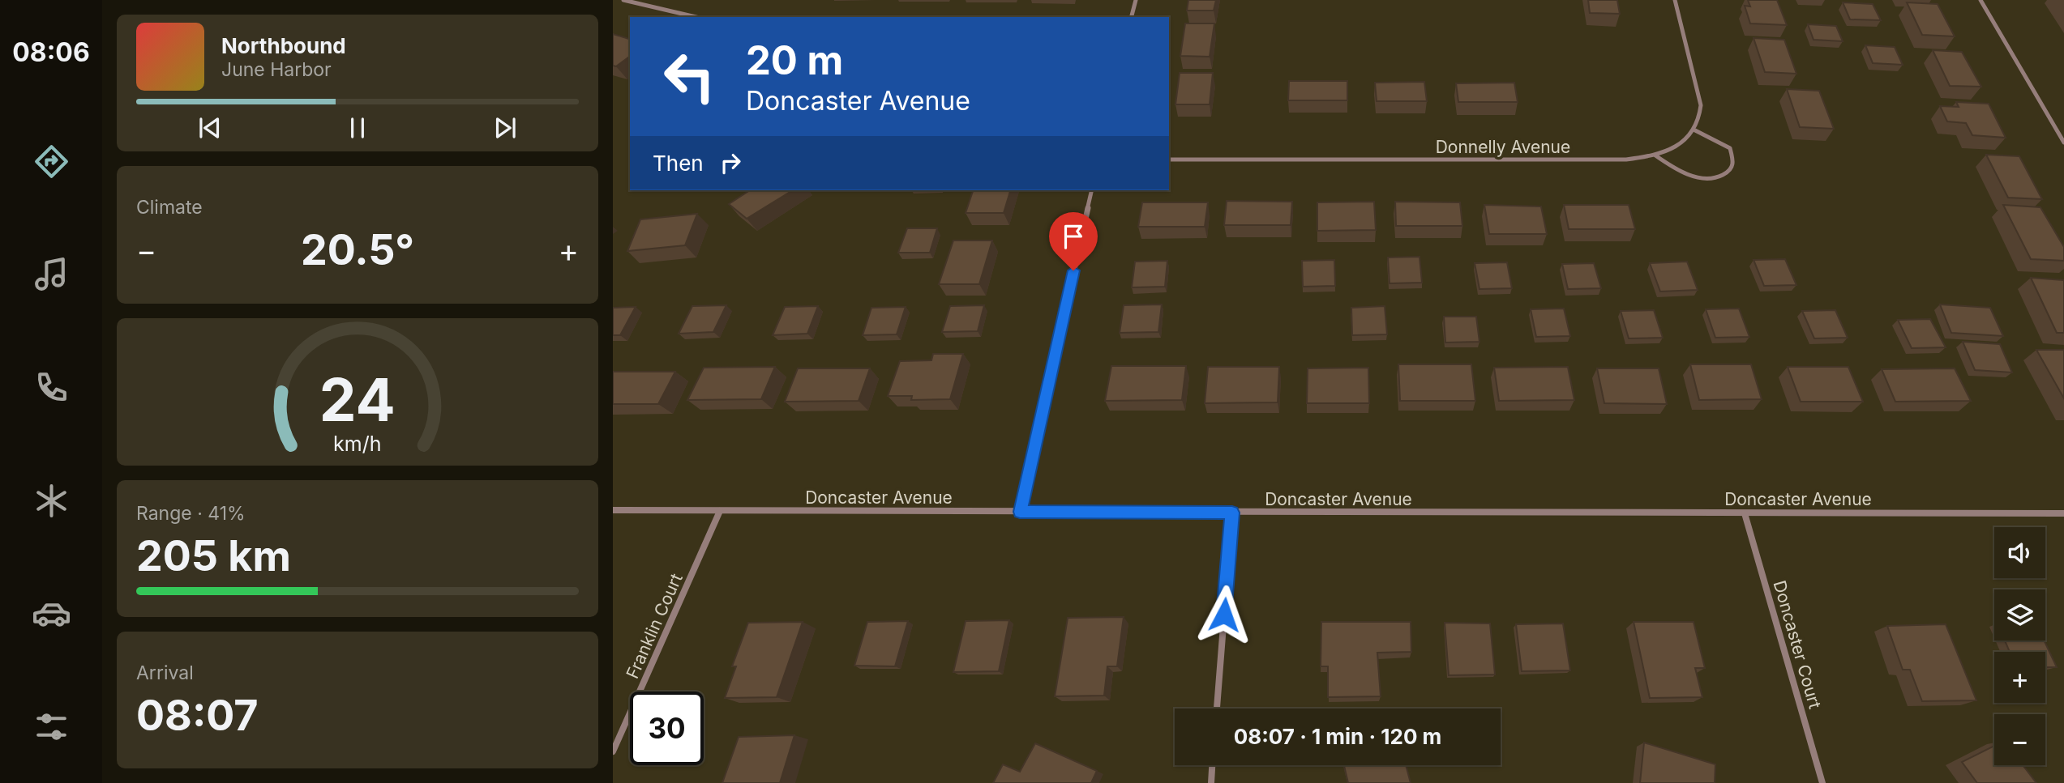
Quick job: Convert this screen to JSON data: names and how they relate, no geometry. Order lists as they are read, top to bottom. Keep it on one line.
{"streets":{"street":["Donnelly Avenue","Doncaster Avenue","Franklin Court","Doncaster Court"]},"crossings":[["Doncaster Avenue","Franklin Court"],["Doncaster Avenue","Doncaster Court"]],"page":{"tabs":"08:06","turn":["20 m","Doncaster Avenue"],"song":["Northbound","June Harbor"],"then":"Then","tile":["Climate",["Range · 41%","205 km"],["Arrival","08:07"]],"heat":["−","20.5°","+"],"map_buttons":["+","−"],"limit":"30","trip":"08:07 · 1 min · 120 m","gauge":["24","km/h"]}}
